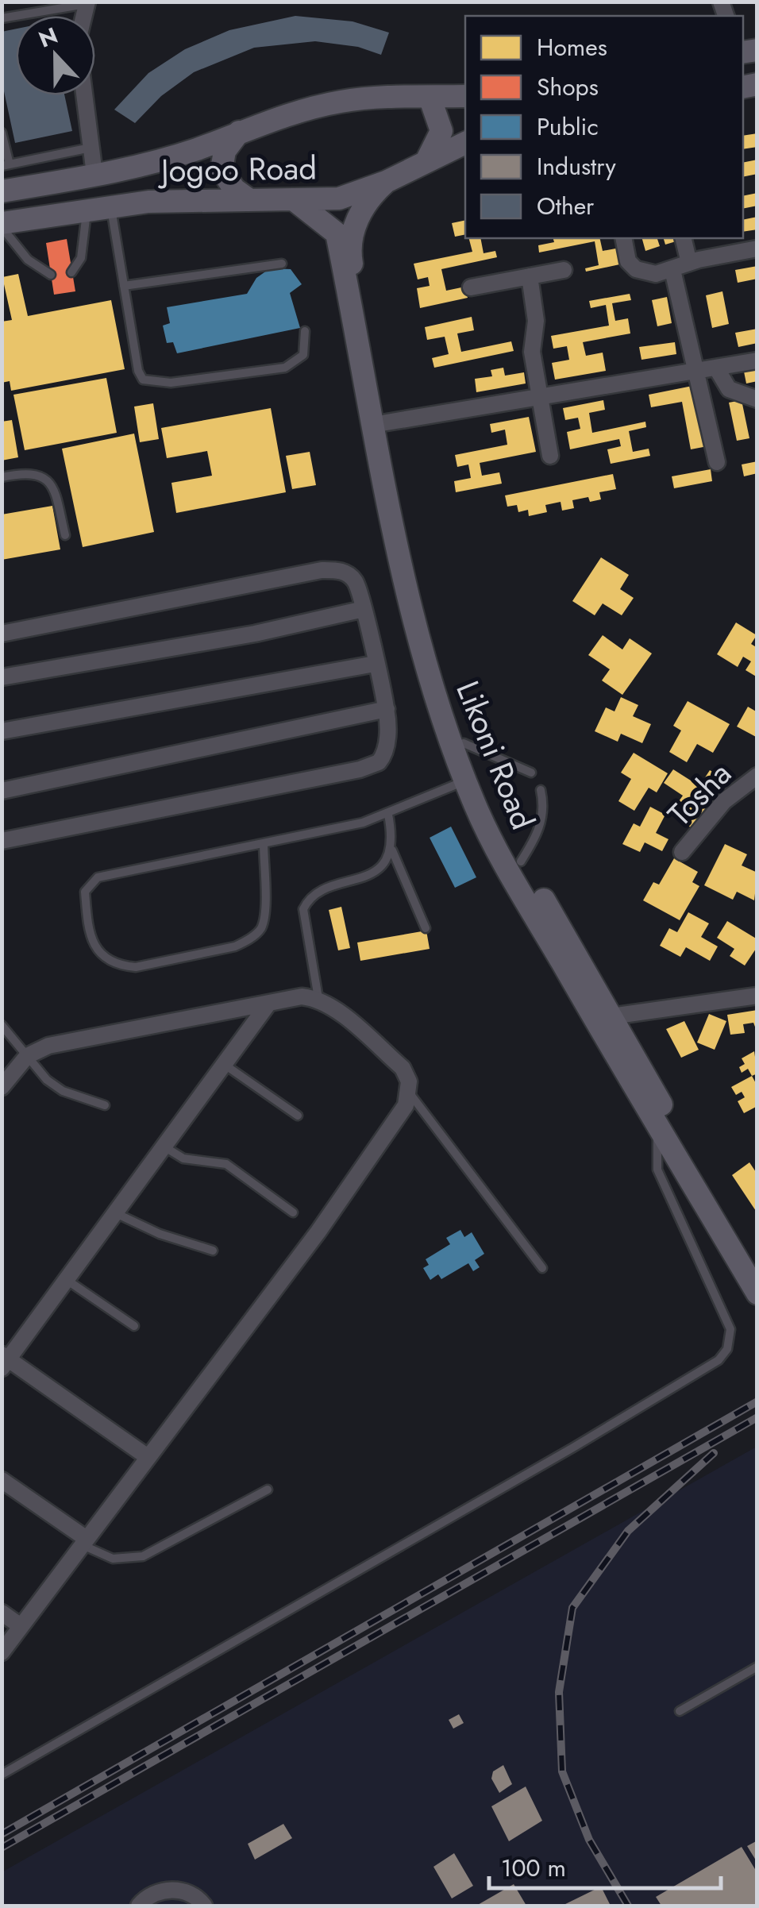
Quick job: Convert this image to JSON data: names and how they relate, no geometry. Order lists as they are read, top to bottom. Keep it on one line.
{"streets":{"street":["Jogoo Road","Likoni Road","Tosha"]},"crossings":[["Jogoo Road","Likoni Road"]],"legend":["Homes","Shops","Public","Industry","Other"],"scale_bar":"100 m","north":"top"}
